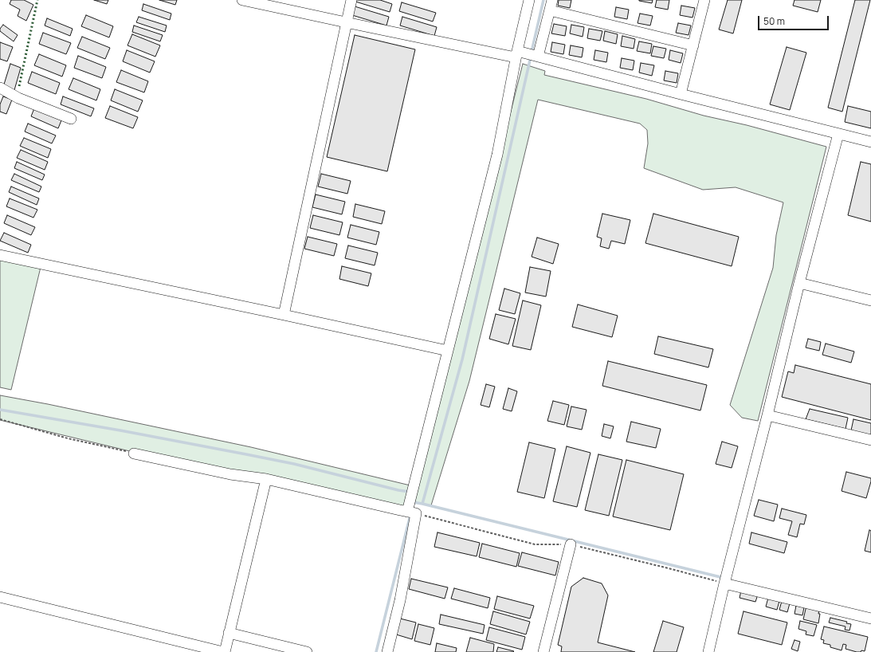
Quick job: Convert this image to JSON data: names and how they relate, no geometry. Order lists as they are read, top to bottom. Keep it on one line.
{"scale_bar":"50 m"}
